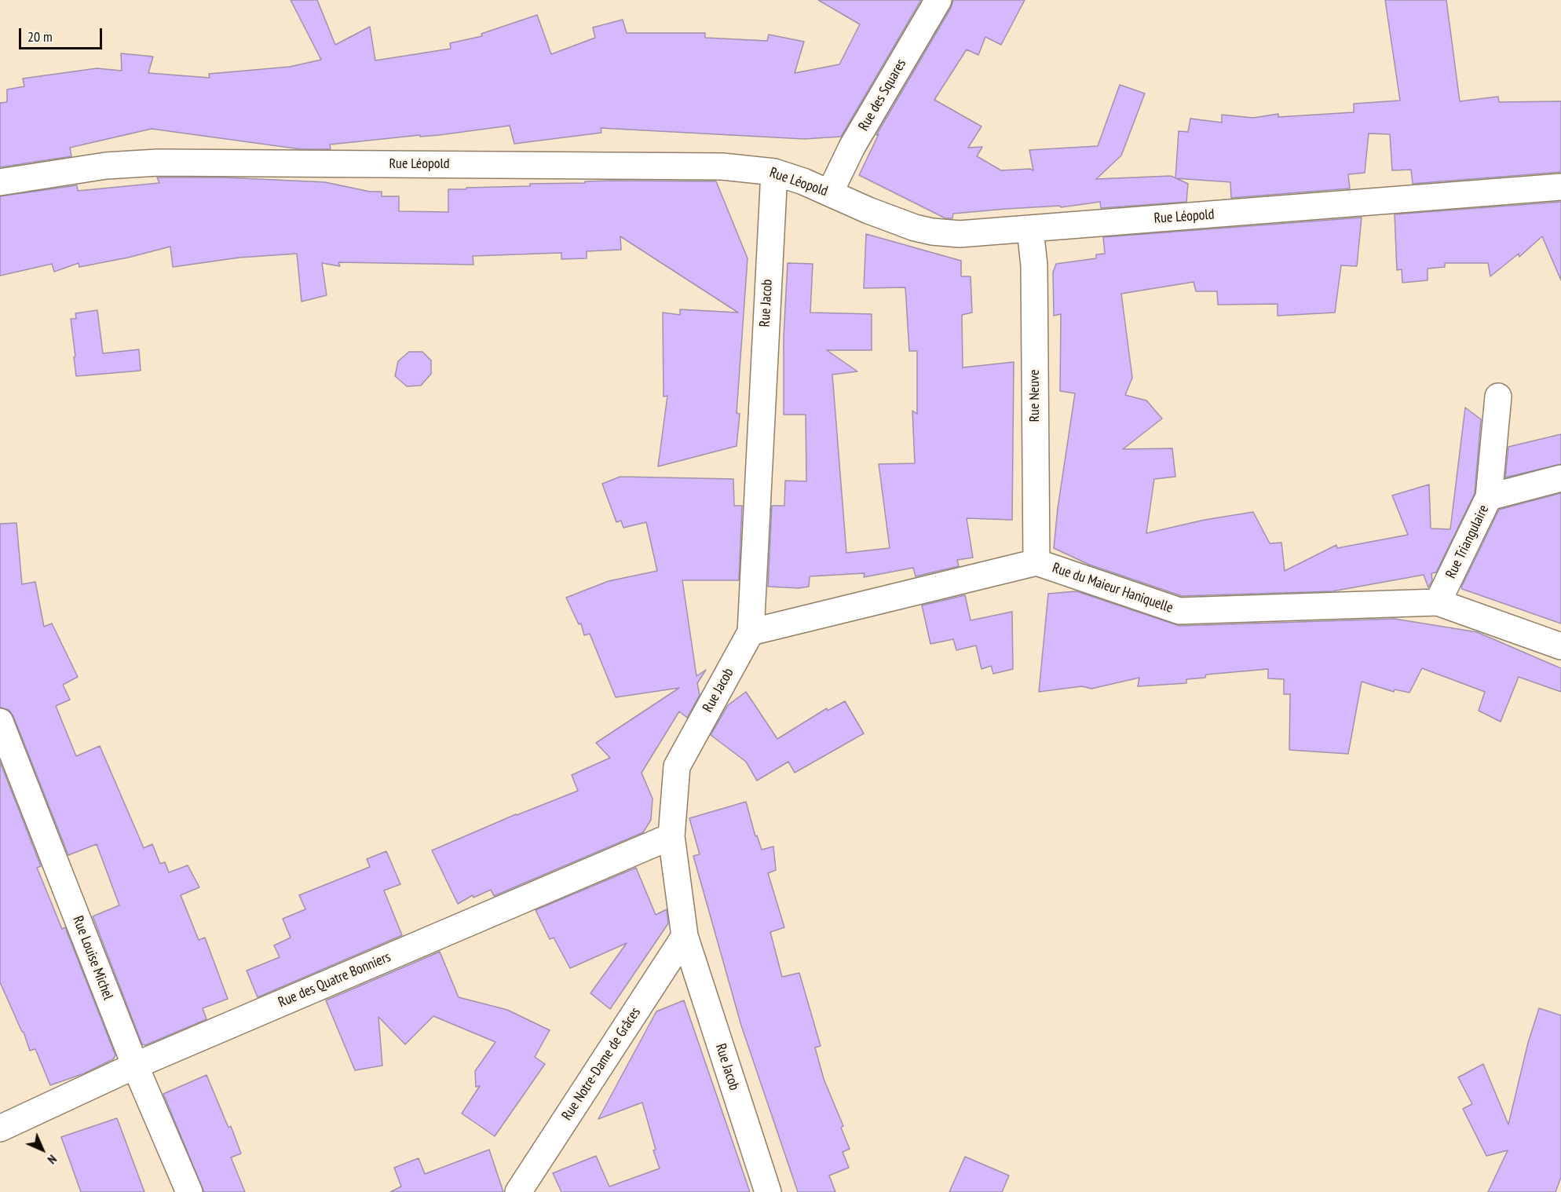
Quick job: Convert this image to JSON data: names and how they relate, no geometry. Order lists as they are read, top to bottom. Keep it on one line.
{"streets":{"street":["Rue des Squares","Rue Léopold","Rue Jacob","Rue Neuve","Rue Triangulaire","Rue du Maieur Haniquelle","Rue Louise Michel","Rue des Quatre Bonniers","Rue Notre-Dame de Grâces"]},"crossings":[["Rue des Squares","Rue Léopold"],["Rue Léopold","Rue Jacob"],["Rue Léopold","Rue Neuve"],["Rue Jacob","Rue du Maieur Haniquelle"],["Rue Jacob","Rue des Quatre Bonniers"],["Rue Jacob","Rue Notre-Dame de Grâces"],["Rue Neuve","Rue du Maieur Haniquelle"],["Rue Triangulaire","Rue du Maieur Haniquelle"],["Rue Louise Michel","Rue des Quatre Bonniers"]],"scale_bar":"20 m","north":"bottom right"}
